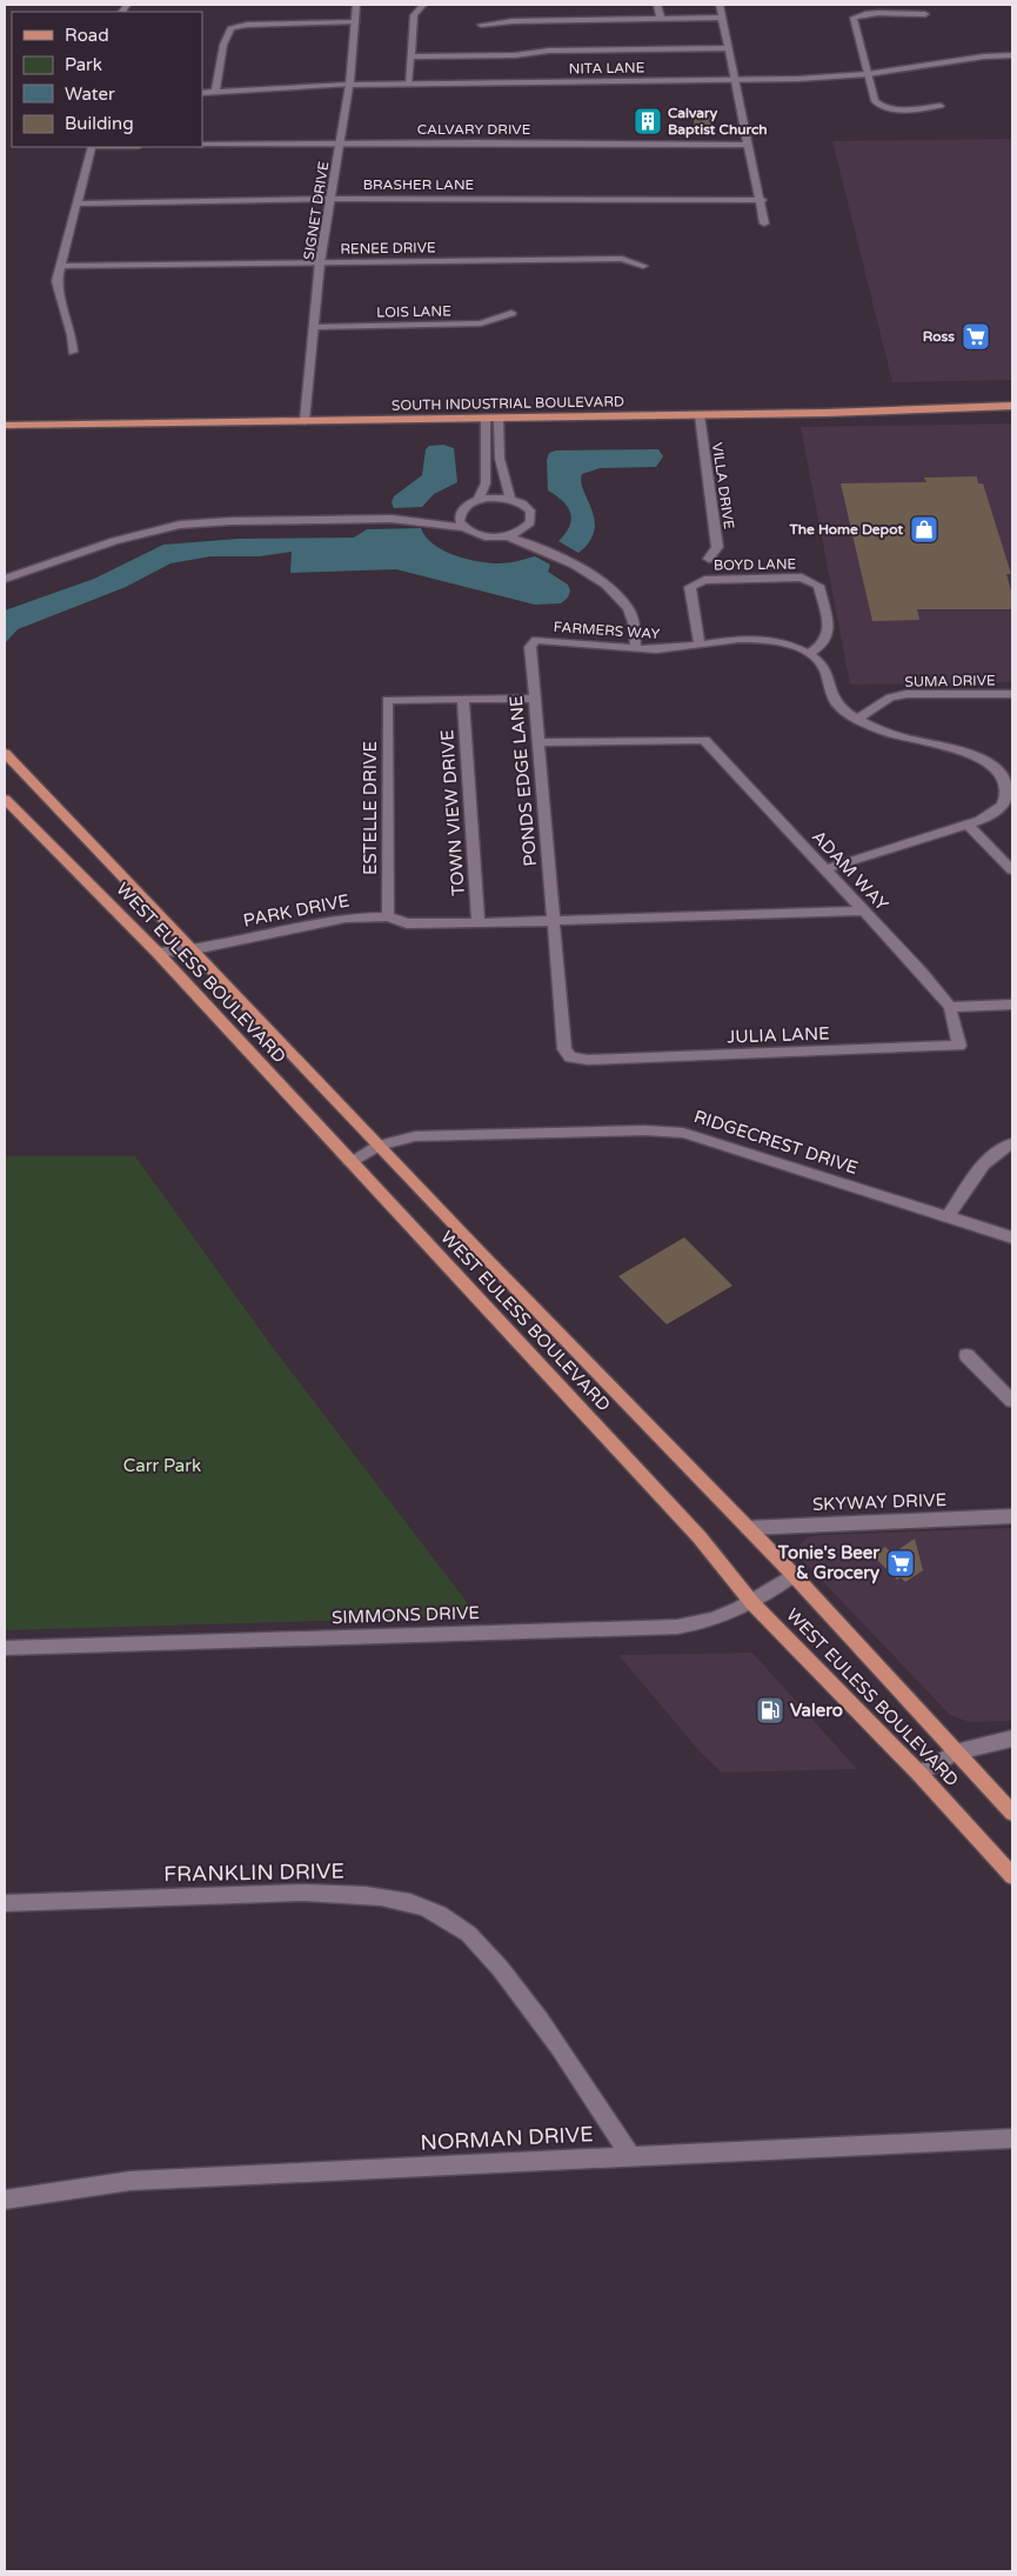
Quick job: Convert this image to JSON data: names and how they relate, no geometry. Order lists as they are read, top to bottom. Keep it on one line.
{"streets":{"main road":["SOUTH INDUSTRIAL BOULEVARD","WEST EULESS BOULEVARD"],"street":["NITA LANE","CALVARY DRIVE","BRASHER LANE","SIGNET DRIVE","RENEE DRIVE","LOIS LANE","VILLA DRIVE","BOYD LANE","FARMERS WAY","SUMA DRIVE","PONDS EDGE LANE","ESTELLE DRIVE","TOWN VIEW DRIVE","ADAM WAY","PARK DRIVE","JULIA LANE","RIDGECREST DRIVE","SKYWAY DRIVE","SIMMONS DRIVE","FRANKLIN DRIVE","NORMAN DRIVE"]},"crossings":[["NITA LANE","SIGNET DRIVE"],["CALVARY DRIVE","SIGNET DRIVE"],["BRASHER LANE","SIGNET DRIVE"],["SIGNET DRIVE","RENEE DRIVE"],["SIGNET DRIVE","LOIS LANE"],["SIGNET DRIVE","SOUTH INDUSTRIAL BOULEVARD"],["SOUTH INDUSTRIAL BOULEVARD","VILLA DRIVE"],["BOYD LANE","FARMERS WAY"],["FARMERS WAY","SUMA DRIVE"],["FARMERS WAY","PONDS EDGE LANE"],["PONDS EDGE LANE","ADAM WAY"],["PONDS EDGE LANE","PARK DRIVE"],["PONDS EDGE LANE","JULIA LANE"],["ESTELLE DRIVE","TOWN VIEW DRIVE"],["ESTELLE DRIVE","PARK DRIVE"],["TOWN VIEW DRIVE","PARK DRIVE"],["ADAM WAY","PARK DRIVE"],["ADAM WAY","JULIA LANE"],["PARK DRIVE","WEST EULESS BOULEVARD"],["WEST EULESS BOULEVARD","RIDGECREST DRIVE"],["WEST EULESS BOULEVARD","SKYWAY DRIVE"],["WEST EULESS BOULEVARD","SIMMONS DRIVE"],["FRANKLIN DRIVE","NORMAN DRIVE"]],"parks":["Carr Park"],"places":{"building":["Calvary Baptist Church"],"supermarket":["Ross","Tonie's Beer & Grocery"],"shop":["The Home Depot"],"fuel station":["Valero"]},"legend":["Road","Park","Water","Building"]}
